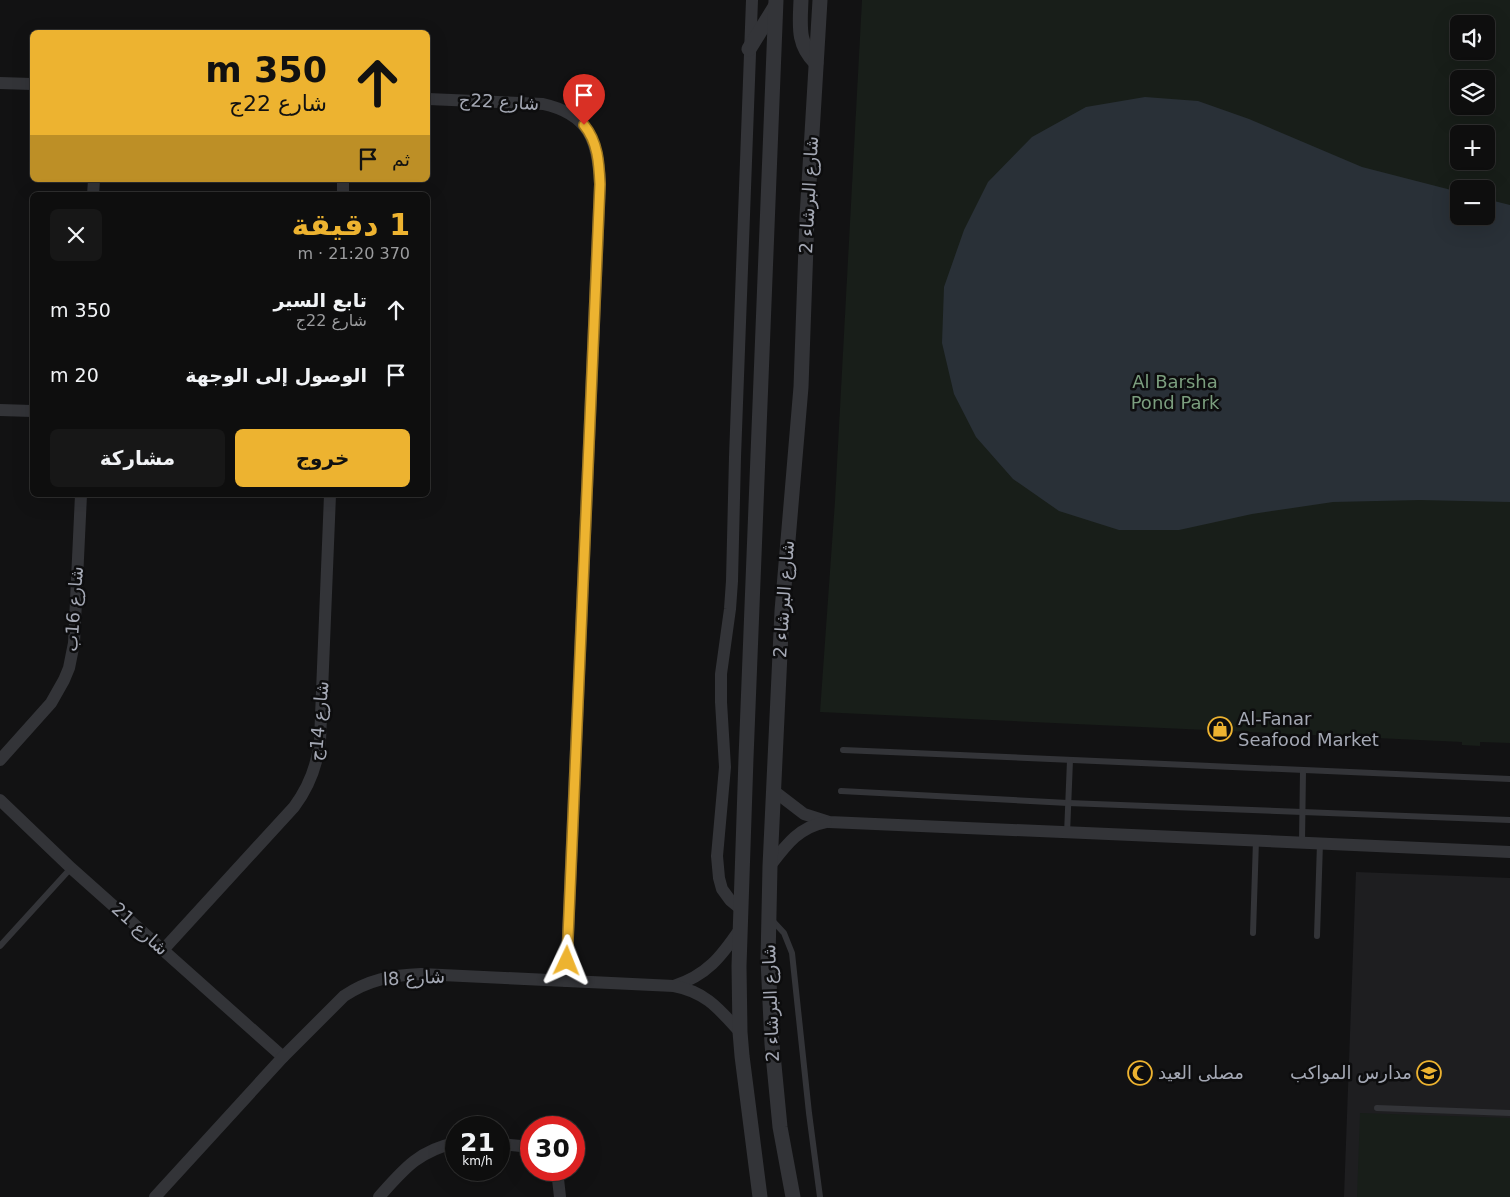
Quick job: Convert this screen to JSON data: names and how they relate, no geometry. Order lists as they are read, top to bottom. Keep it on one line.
{"streets":{"street":["شارع 22ج","شارع البرشاء 2","شارع 16ب","شارع 14ج","شارع 21","شارع 8ا"]},"crossings":[["شارع 22ج","شارع 8ا"],["شارع البرشاء 2","شارع 8ا"],["شارع 14ج","شارع 21"],["شارع 21","شارع 8ا"]],"parks":["Al Barsha Pond Park"],"places":{"shop":["Al-Fanar Seafood Market"],"mosque":["مصلى العيد"],"school or university":["مدارس المواكب"]},"page":{"map_buttons":["+","−"],"turn":["350 m","شارع 22ج"],"then":"ثم","heading":["1 دقيقة","370 m · 21:20"],"list":[{"name":"تابع السير","note":"شارع 22ج","value":"350 m"},{"name":"الوصول إلى الوجهة","value":"20 m"}],"buttons":["خروج","مشاركة"],"speed":"21 km/h","limit":"30"}}
